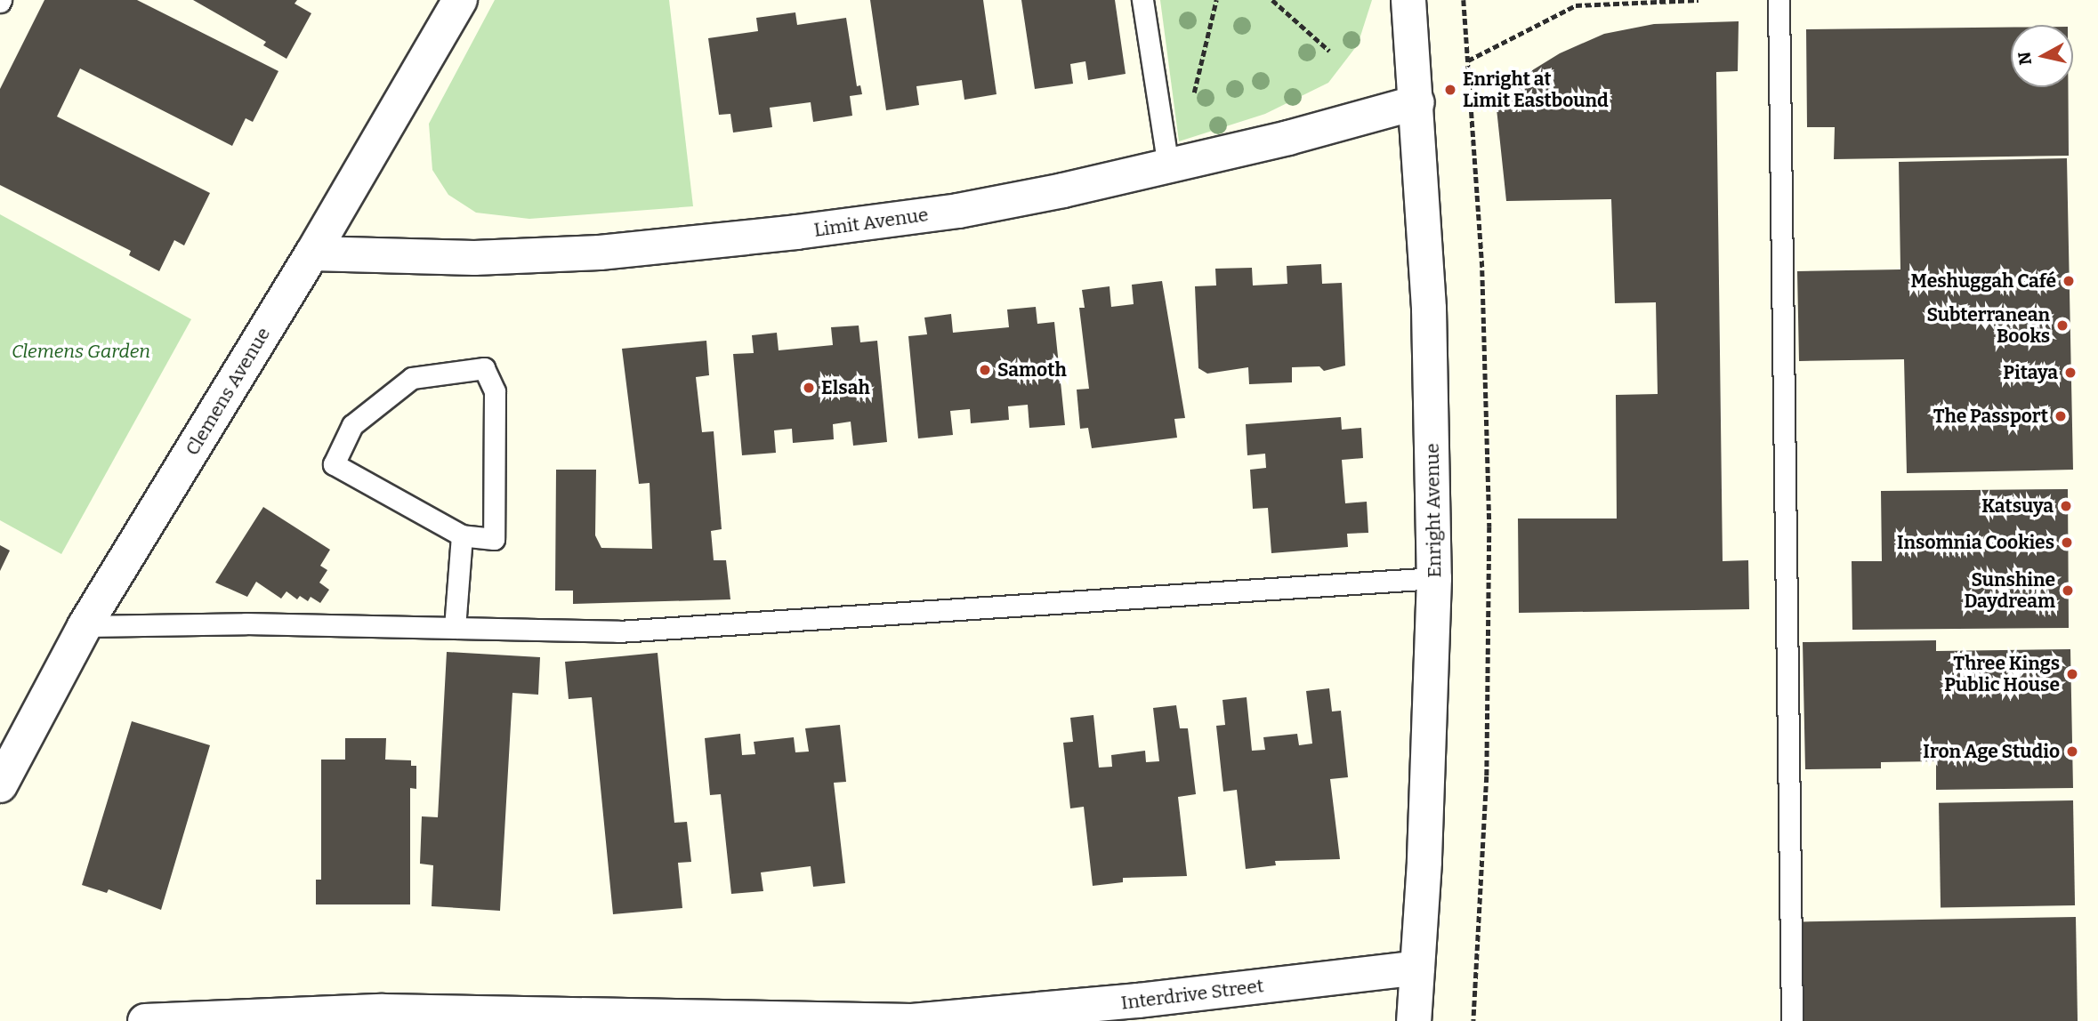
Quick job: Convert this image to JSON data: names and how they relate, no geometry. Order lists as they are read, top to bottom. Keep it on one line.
{"streets":{"street":["Limit Avenue","Clemens Avenue","Enright Avenue","Interdrive Street"]},"crossings":[["Limit Avenue","Clemens Avenue"],["Limit Avenue","Enright Avenue"],["Enright Avenue","Interdrive Street"]],"parks":["Clemens Garden"],"places":["Enright at Limit Eastbound","Meshuggah Café","Subterranean Books","Samoth","Pitaya","Elsah","The Passport","Katsuya","Insomnia Cookies","Sunshine Daydream","Three Kings Public House","Iron Age Studio"],"north":"left"}
